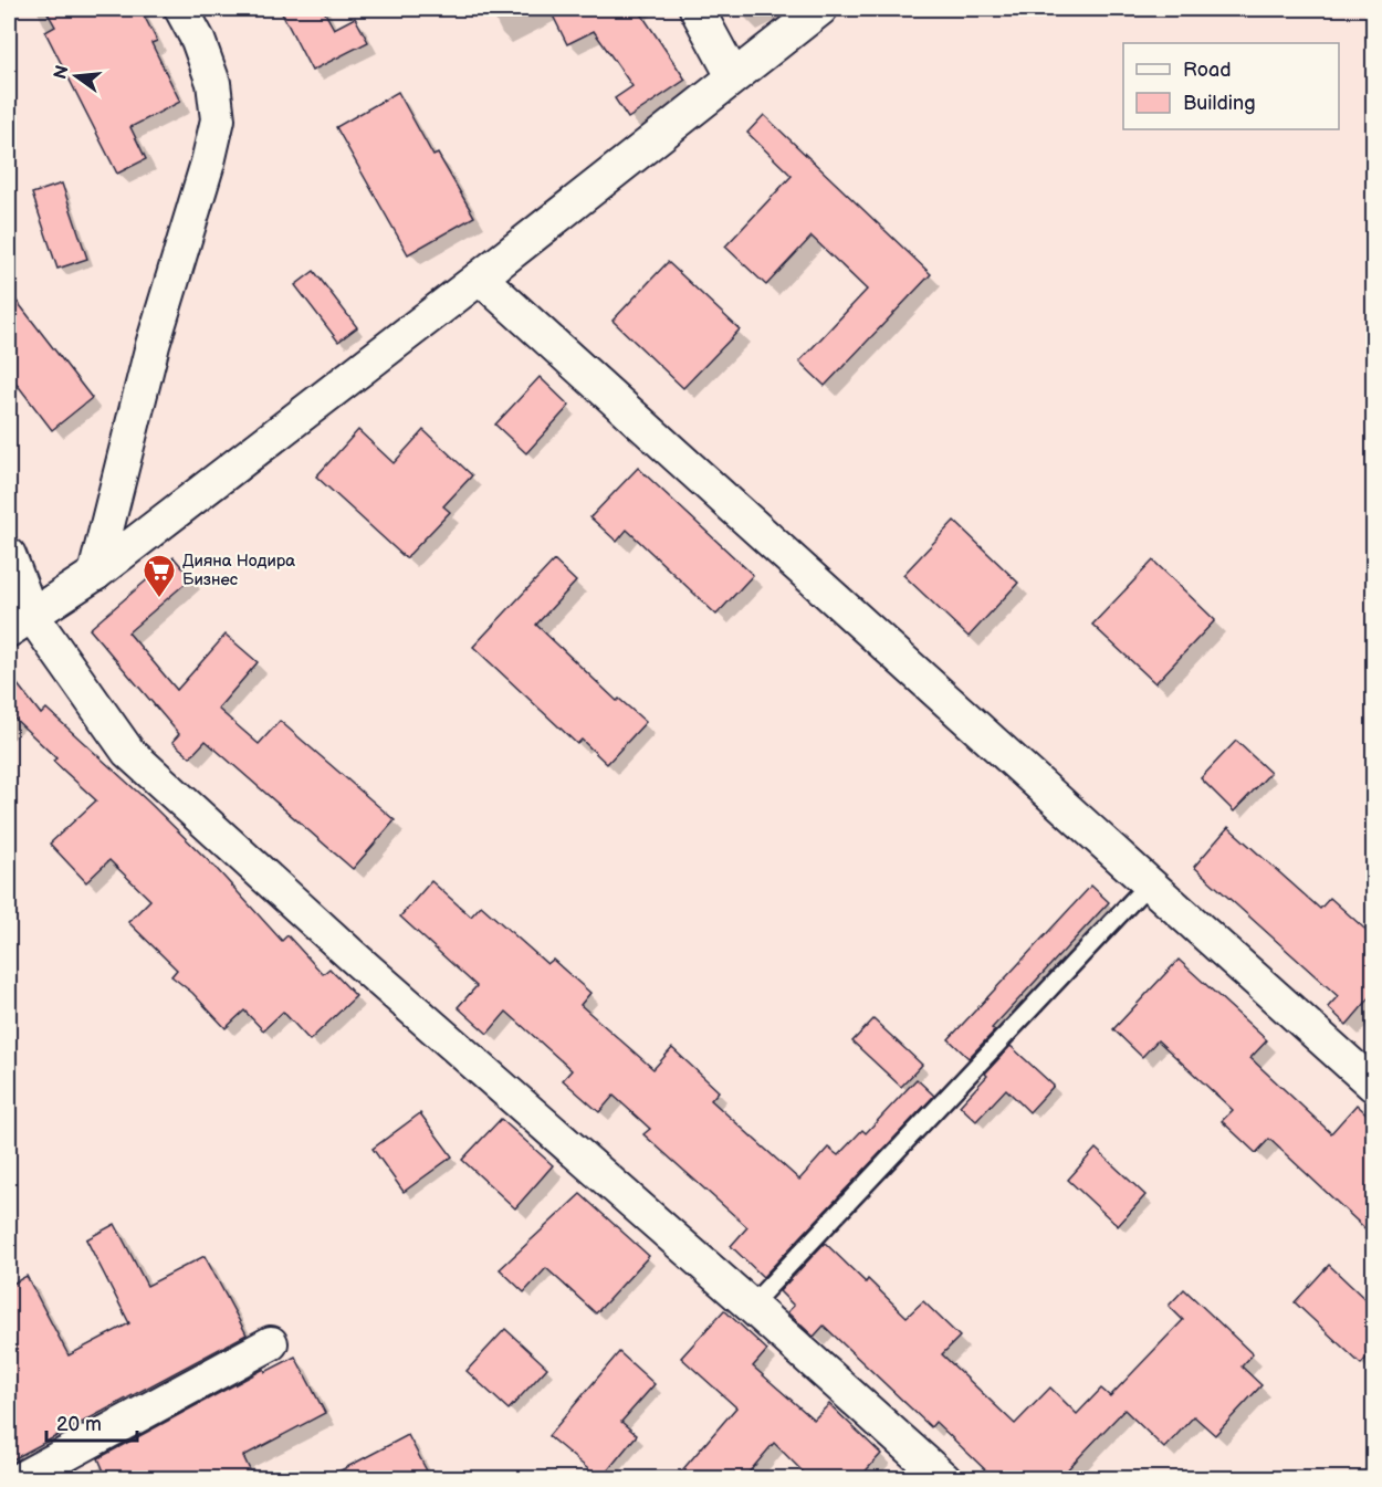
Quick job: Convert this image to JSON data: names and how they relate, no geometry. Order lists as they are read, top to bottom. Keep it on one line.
{"places":{"supermarket":["Дияна Нодира Бизнес"]},"legend":["Road","Building"],"scale_bar":"20 m","north":"left"}
